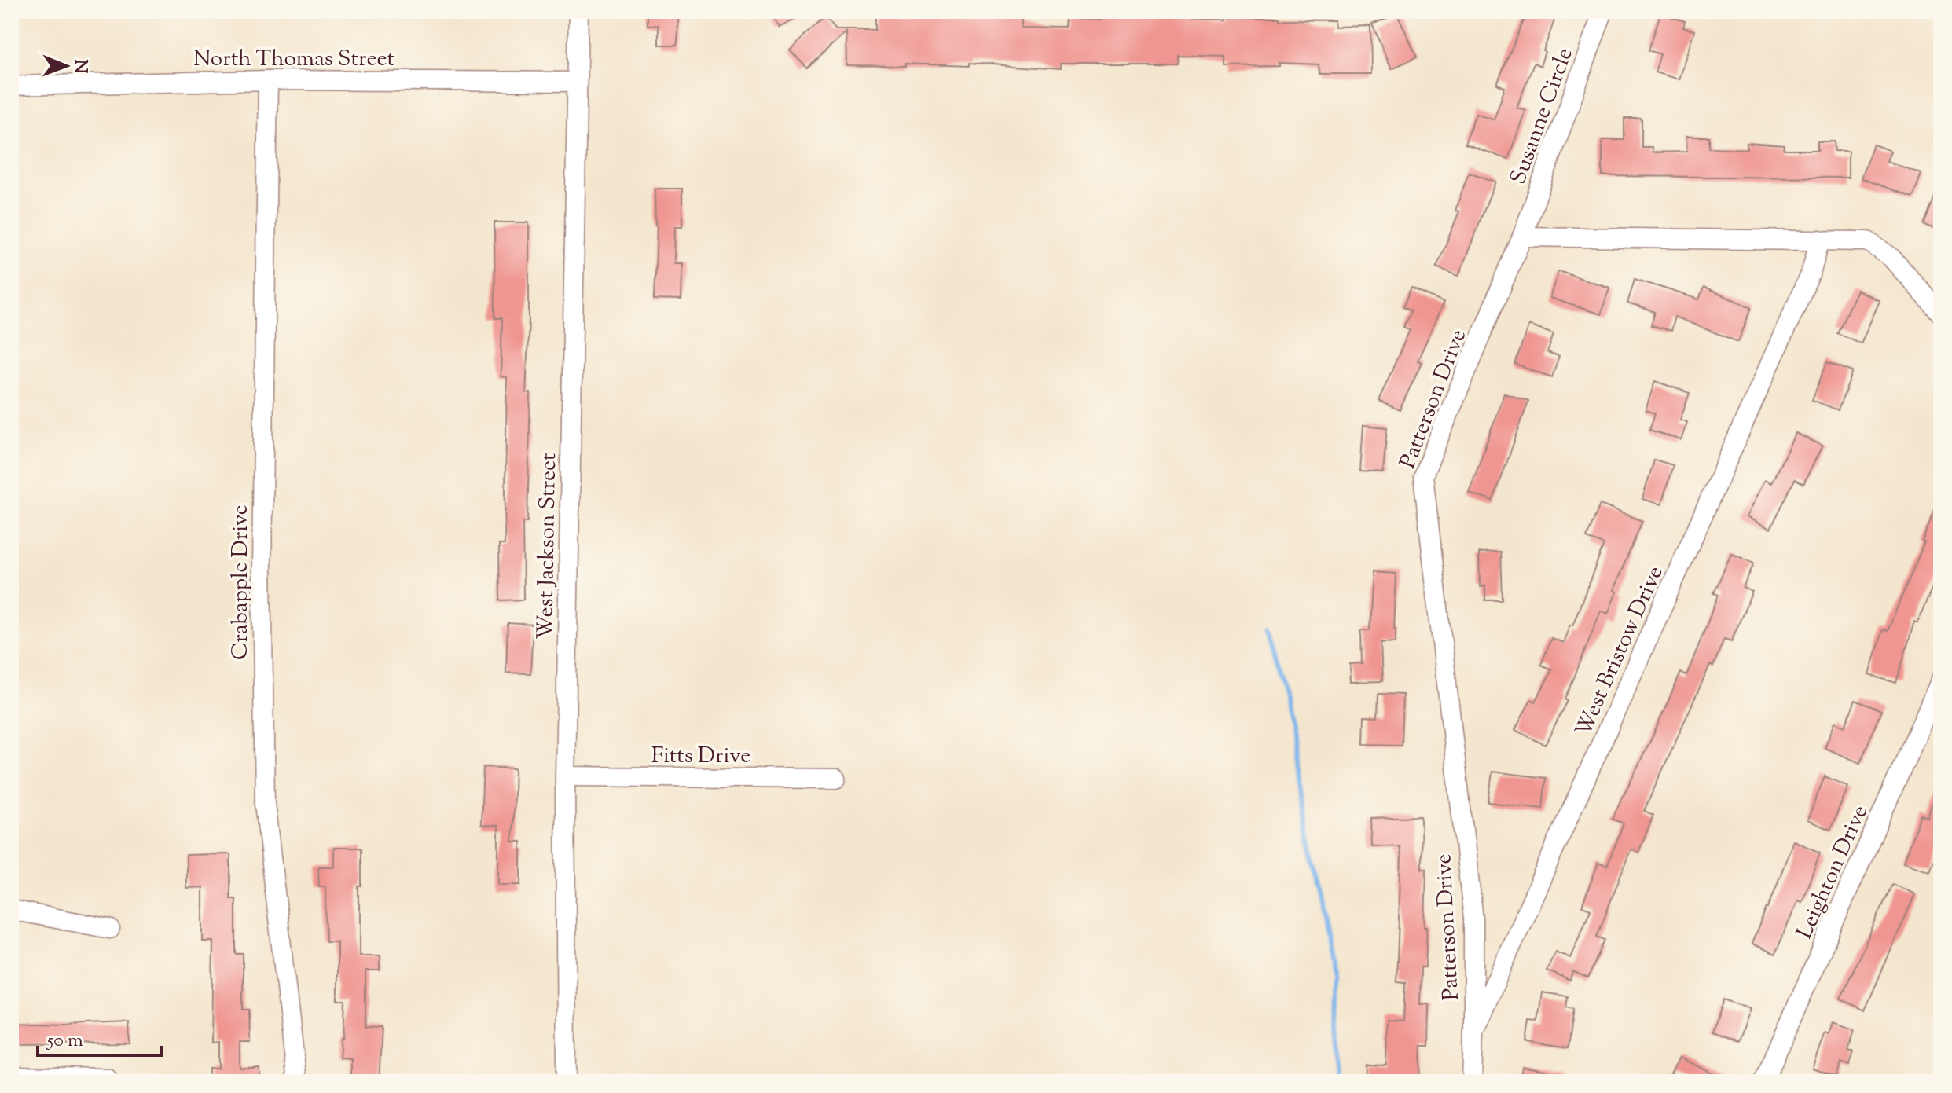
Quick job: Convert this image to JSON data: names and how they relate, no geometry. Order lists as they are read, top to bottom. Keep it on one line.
{"streets":{"street":["North Thomas Street","Susanne Circle","Patterson Drive","West Jackson Street","Crabapple Drive","West Bristow Drive","Fitts Drive","Leighton Drive"]},"crossings":[["North Thomas Street","West Jackson Street"],["North Thomas Street","Crabapple Drive"],["Susanne Circle","Patterson Drive"],["Patterson Drive","West Bristow Drive"],["West Jackson Street","Fitts Drive"]],"scale_bar":"50 m","north":"right"}
